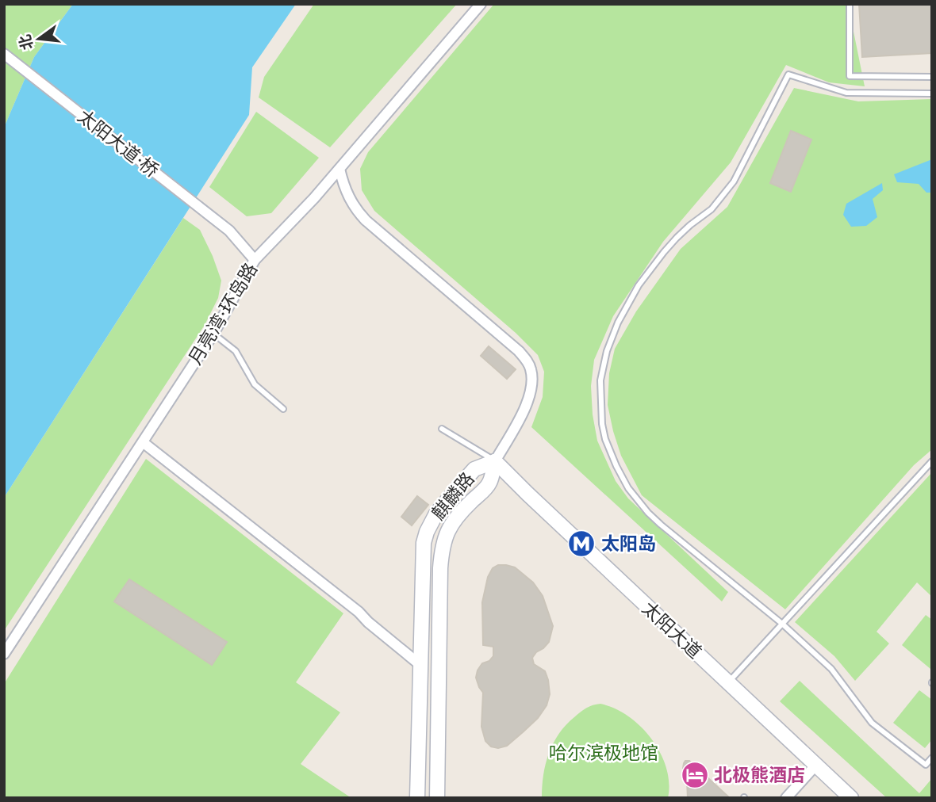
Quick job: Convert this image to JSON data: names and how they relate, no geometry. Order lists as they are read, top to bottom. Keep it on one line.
{"streets":{"main road":["麒麟路","太阳大道"],"street":["太阳大道·桥","月亮湾·环岛路"]},"crossings":[["太阳大道·桥","月亮湾·环岛路"],["麒麟路","太阳大道"]],"parks":["哈尔滨极地馆"],"places":{"metro station":["太阳岛"],"hotel":["北极熊酒店"]},"north":"left"}
